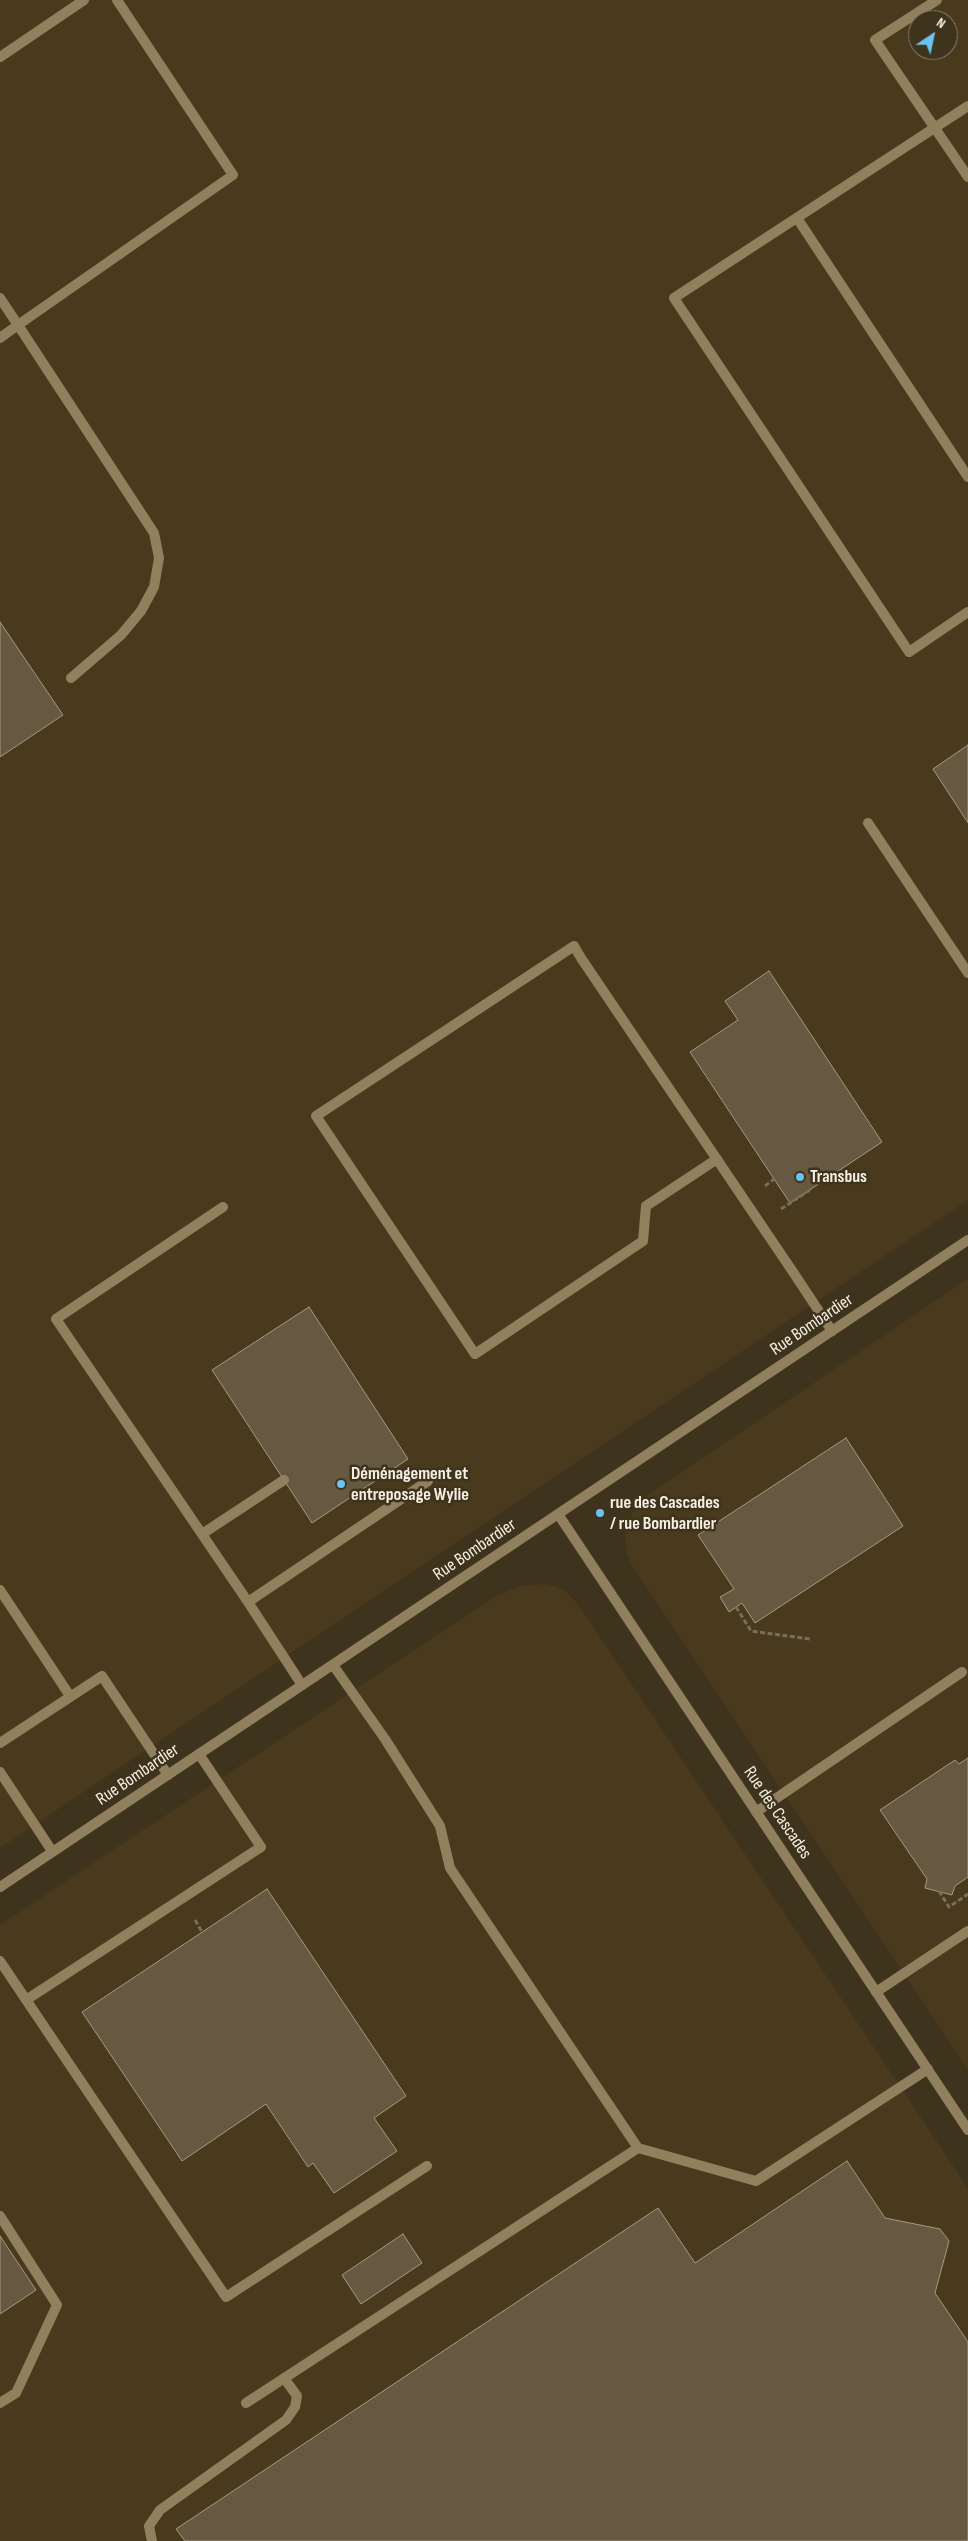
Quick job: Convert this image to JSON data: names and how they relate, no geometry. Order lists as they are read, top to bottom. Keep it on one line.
{"streets":{"street":["Rue Bombardier","Rue des Cascades"]},"crossings":[["Rue Bombardier","Rue des Cascades"]],"places":["Transbus","Déménagement et entreposage Wylie","rue des Cascades / rue Bombardier"],"north":"top right"}
